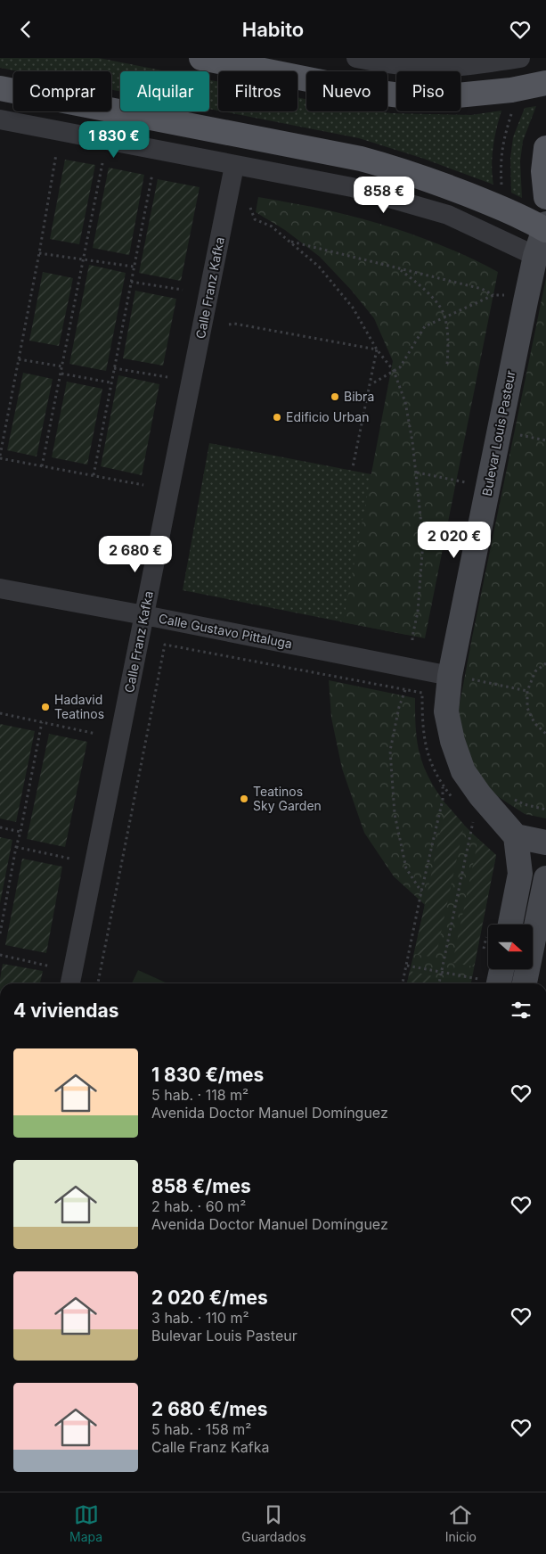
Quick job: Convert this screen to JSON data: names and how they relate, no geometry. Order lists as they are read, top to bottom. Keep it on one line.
{"streets":{"street":["Calle Franz Kafka","Bulevar Louis Pasteur","Calle Gustavo Pittaluga"]},"crossings":[["Calle Franz Kafka","Calle Gustavo Pittaluga"],["Bulevar Louis Pasteur","Calle Gustavo Pittaluga"]],"places":["Bibra","Edificio Urban","Hadavid Teatinos","Teatinos Sky Garden"],"north":"right","page":{"header":"Habito","chip":["Comprar","Alquilar","Filtros","Nuevo","Piso"],"price":["1 830 €","858 €","2 020 €","2 680 €"],"heading":"4 viviendas","list":[{"name":"1 830 €/mes","note":"5 hab. · 118 m² · Avenida Doctor Manuel Domínguez"},{"name":"858 €/mes","note":"2 hab. · 60 m² · Avenida Doctor Manuel Domínguez"},{"name":"2 020 €/mes","note":"3 hab. · 110 m² · Bulevar Louis Pasteur"},{"name":"2 680 €/mes","note":"5 hab. · 158 m² · Calle Franz Kafka"}],"tabs":["Mapa","Guardados","Inicio"]}}
